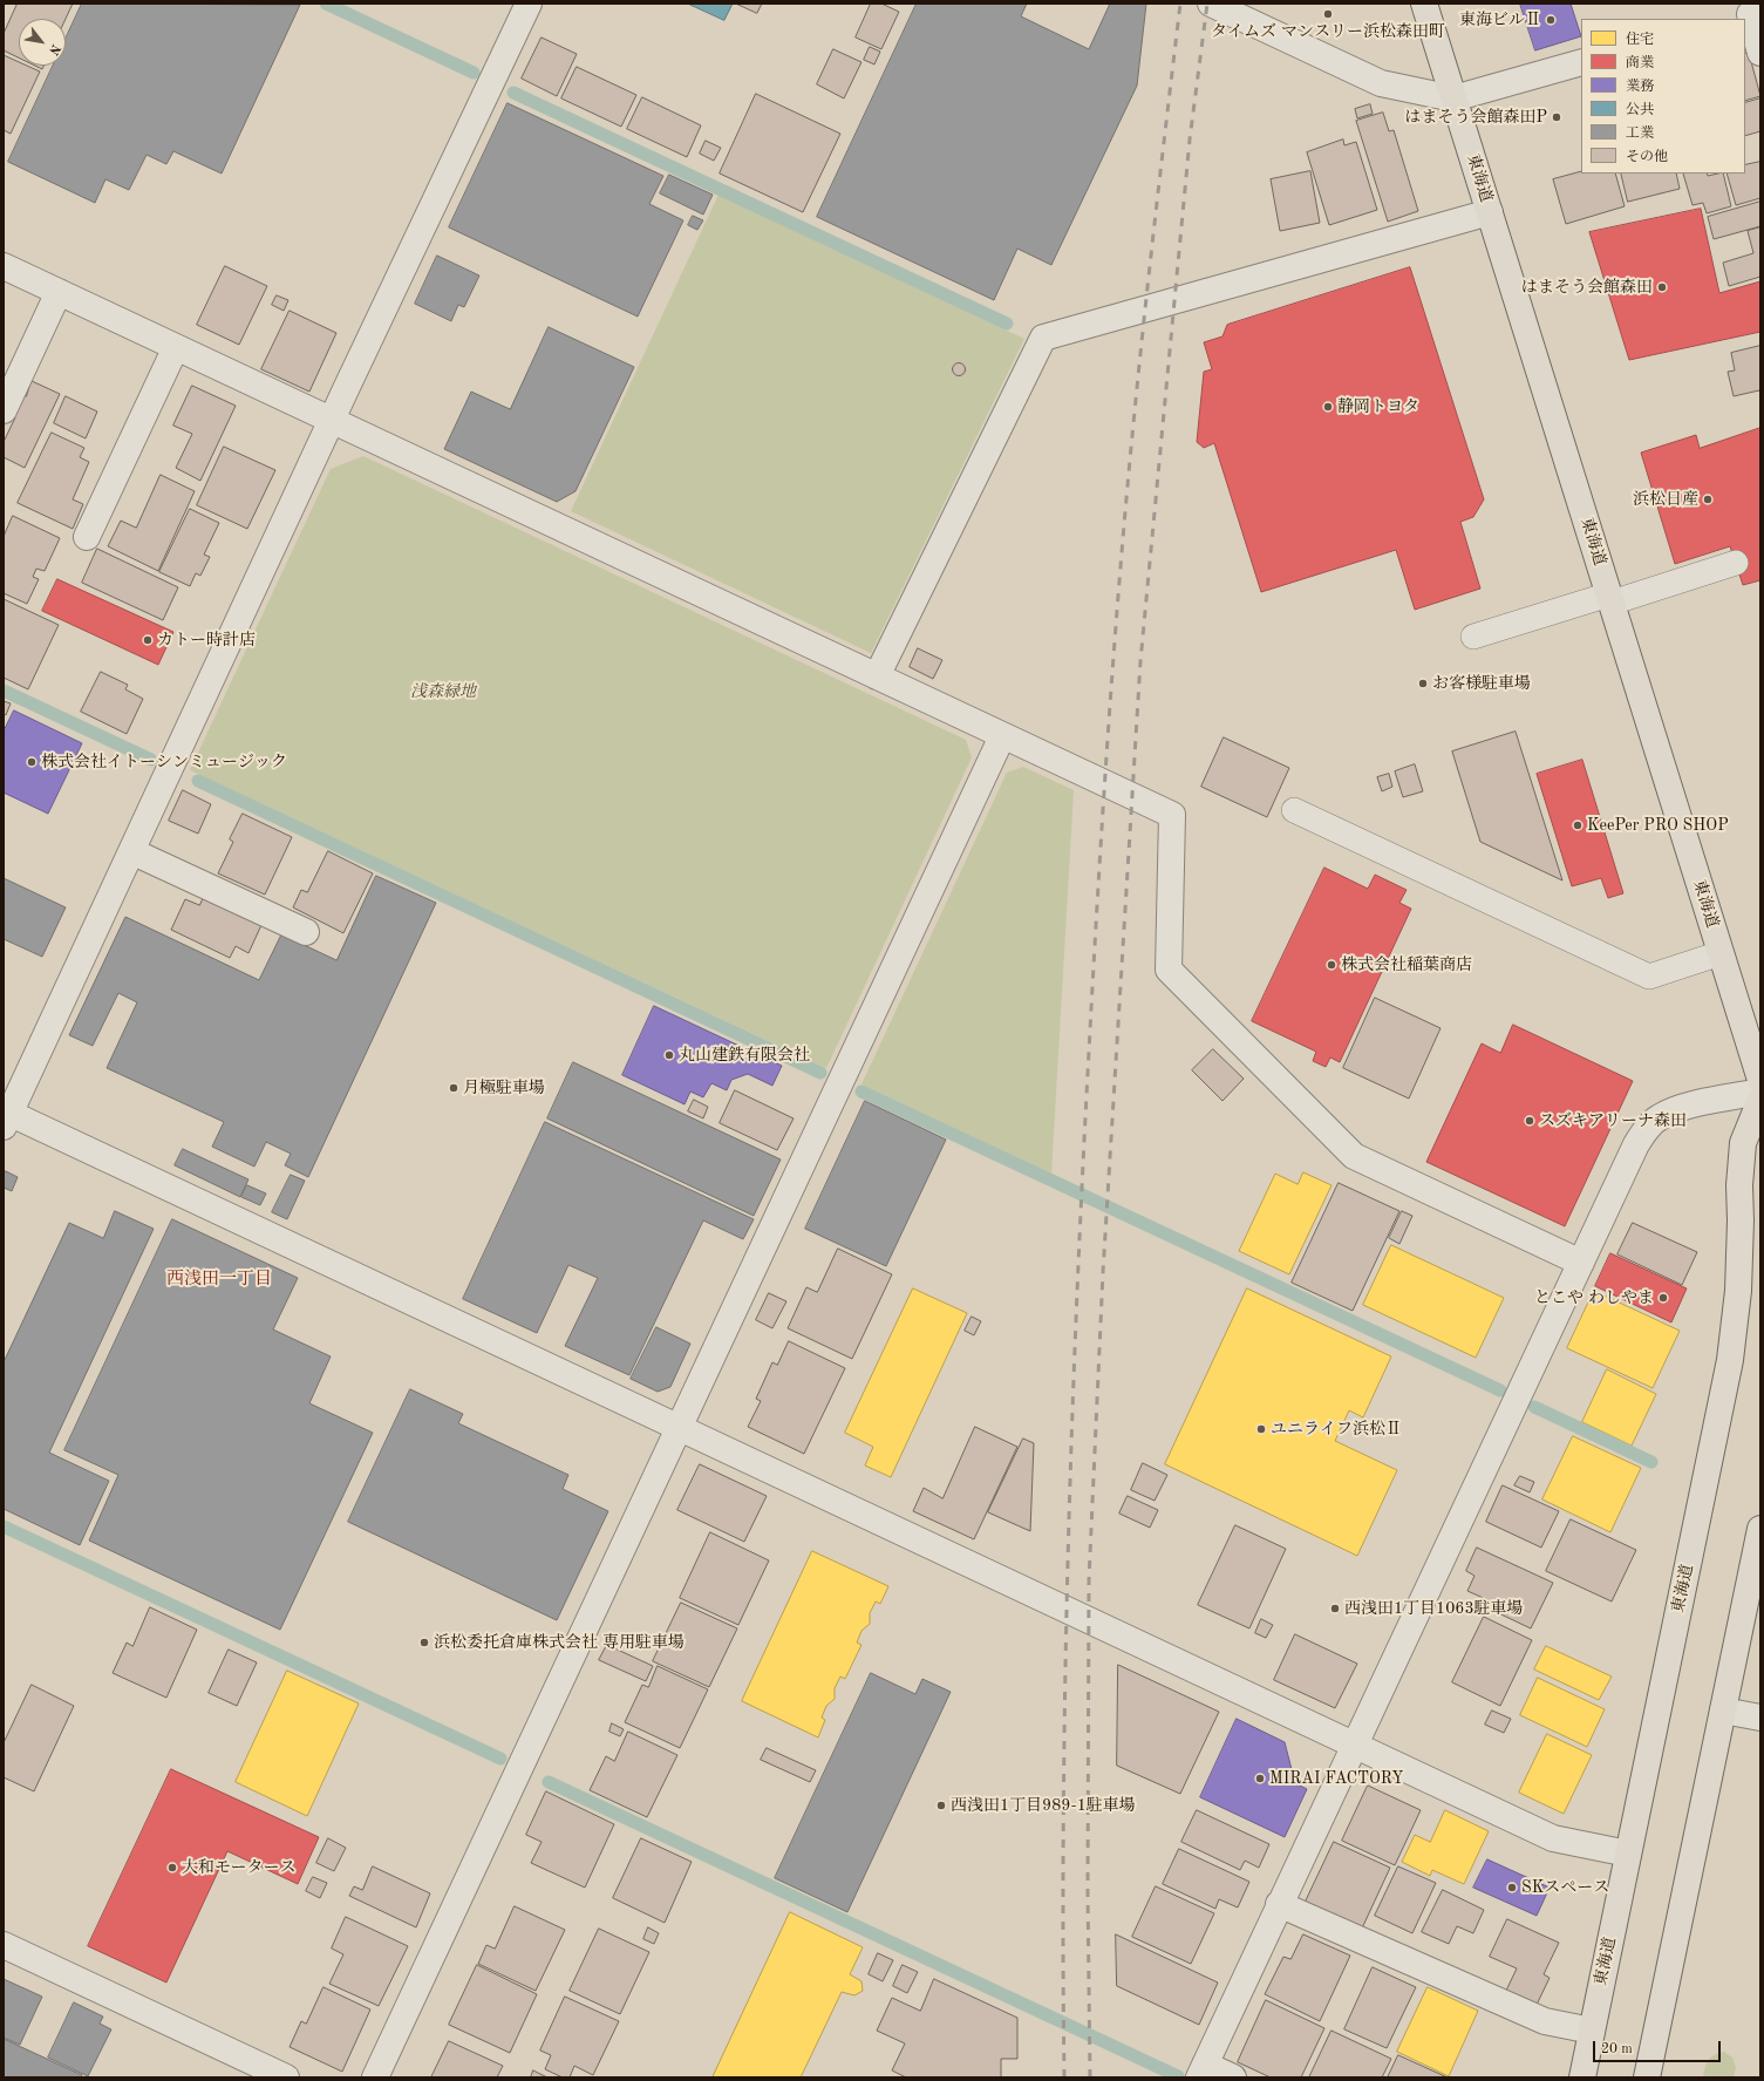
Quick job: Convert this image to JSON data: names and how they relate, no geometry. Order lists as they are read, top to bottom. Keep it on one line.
{"streets":{"highway":["東海道"]},"districts":["西浅田一丁目"],"parks":["浅森緑地"],"places":["タイムズ マンスリー浜松森田町","東海ビルⅡ","はまそう会館森田P","はまそう会館森田","静岡トヨタ","浜松日産","カトー時計店","お客様駐車場","株式会社イトーシンミュージック","KeePer PRO SHOP","株式会社稲葉商店","丸山建鉄有限会社","月極駐車場","スズキアリーナ森田","とこや わしやま","ユニライフ浜松Ⅱ","西浅田1丁目1063駐車場","浜松委托倉庫株式会社 専用駐車場","MIRAI FACTORY","西浅田1丁目989-1駐車場","大和モータース","SKスペース"],"legend":["住宅","商業","業務","公共","工業","その他"],"scale_bar":"20 m","north":"bottom right"}
